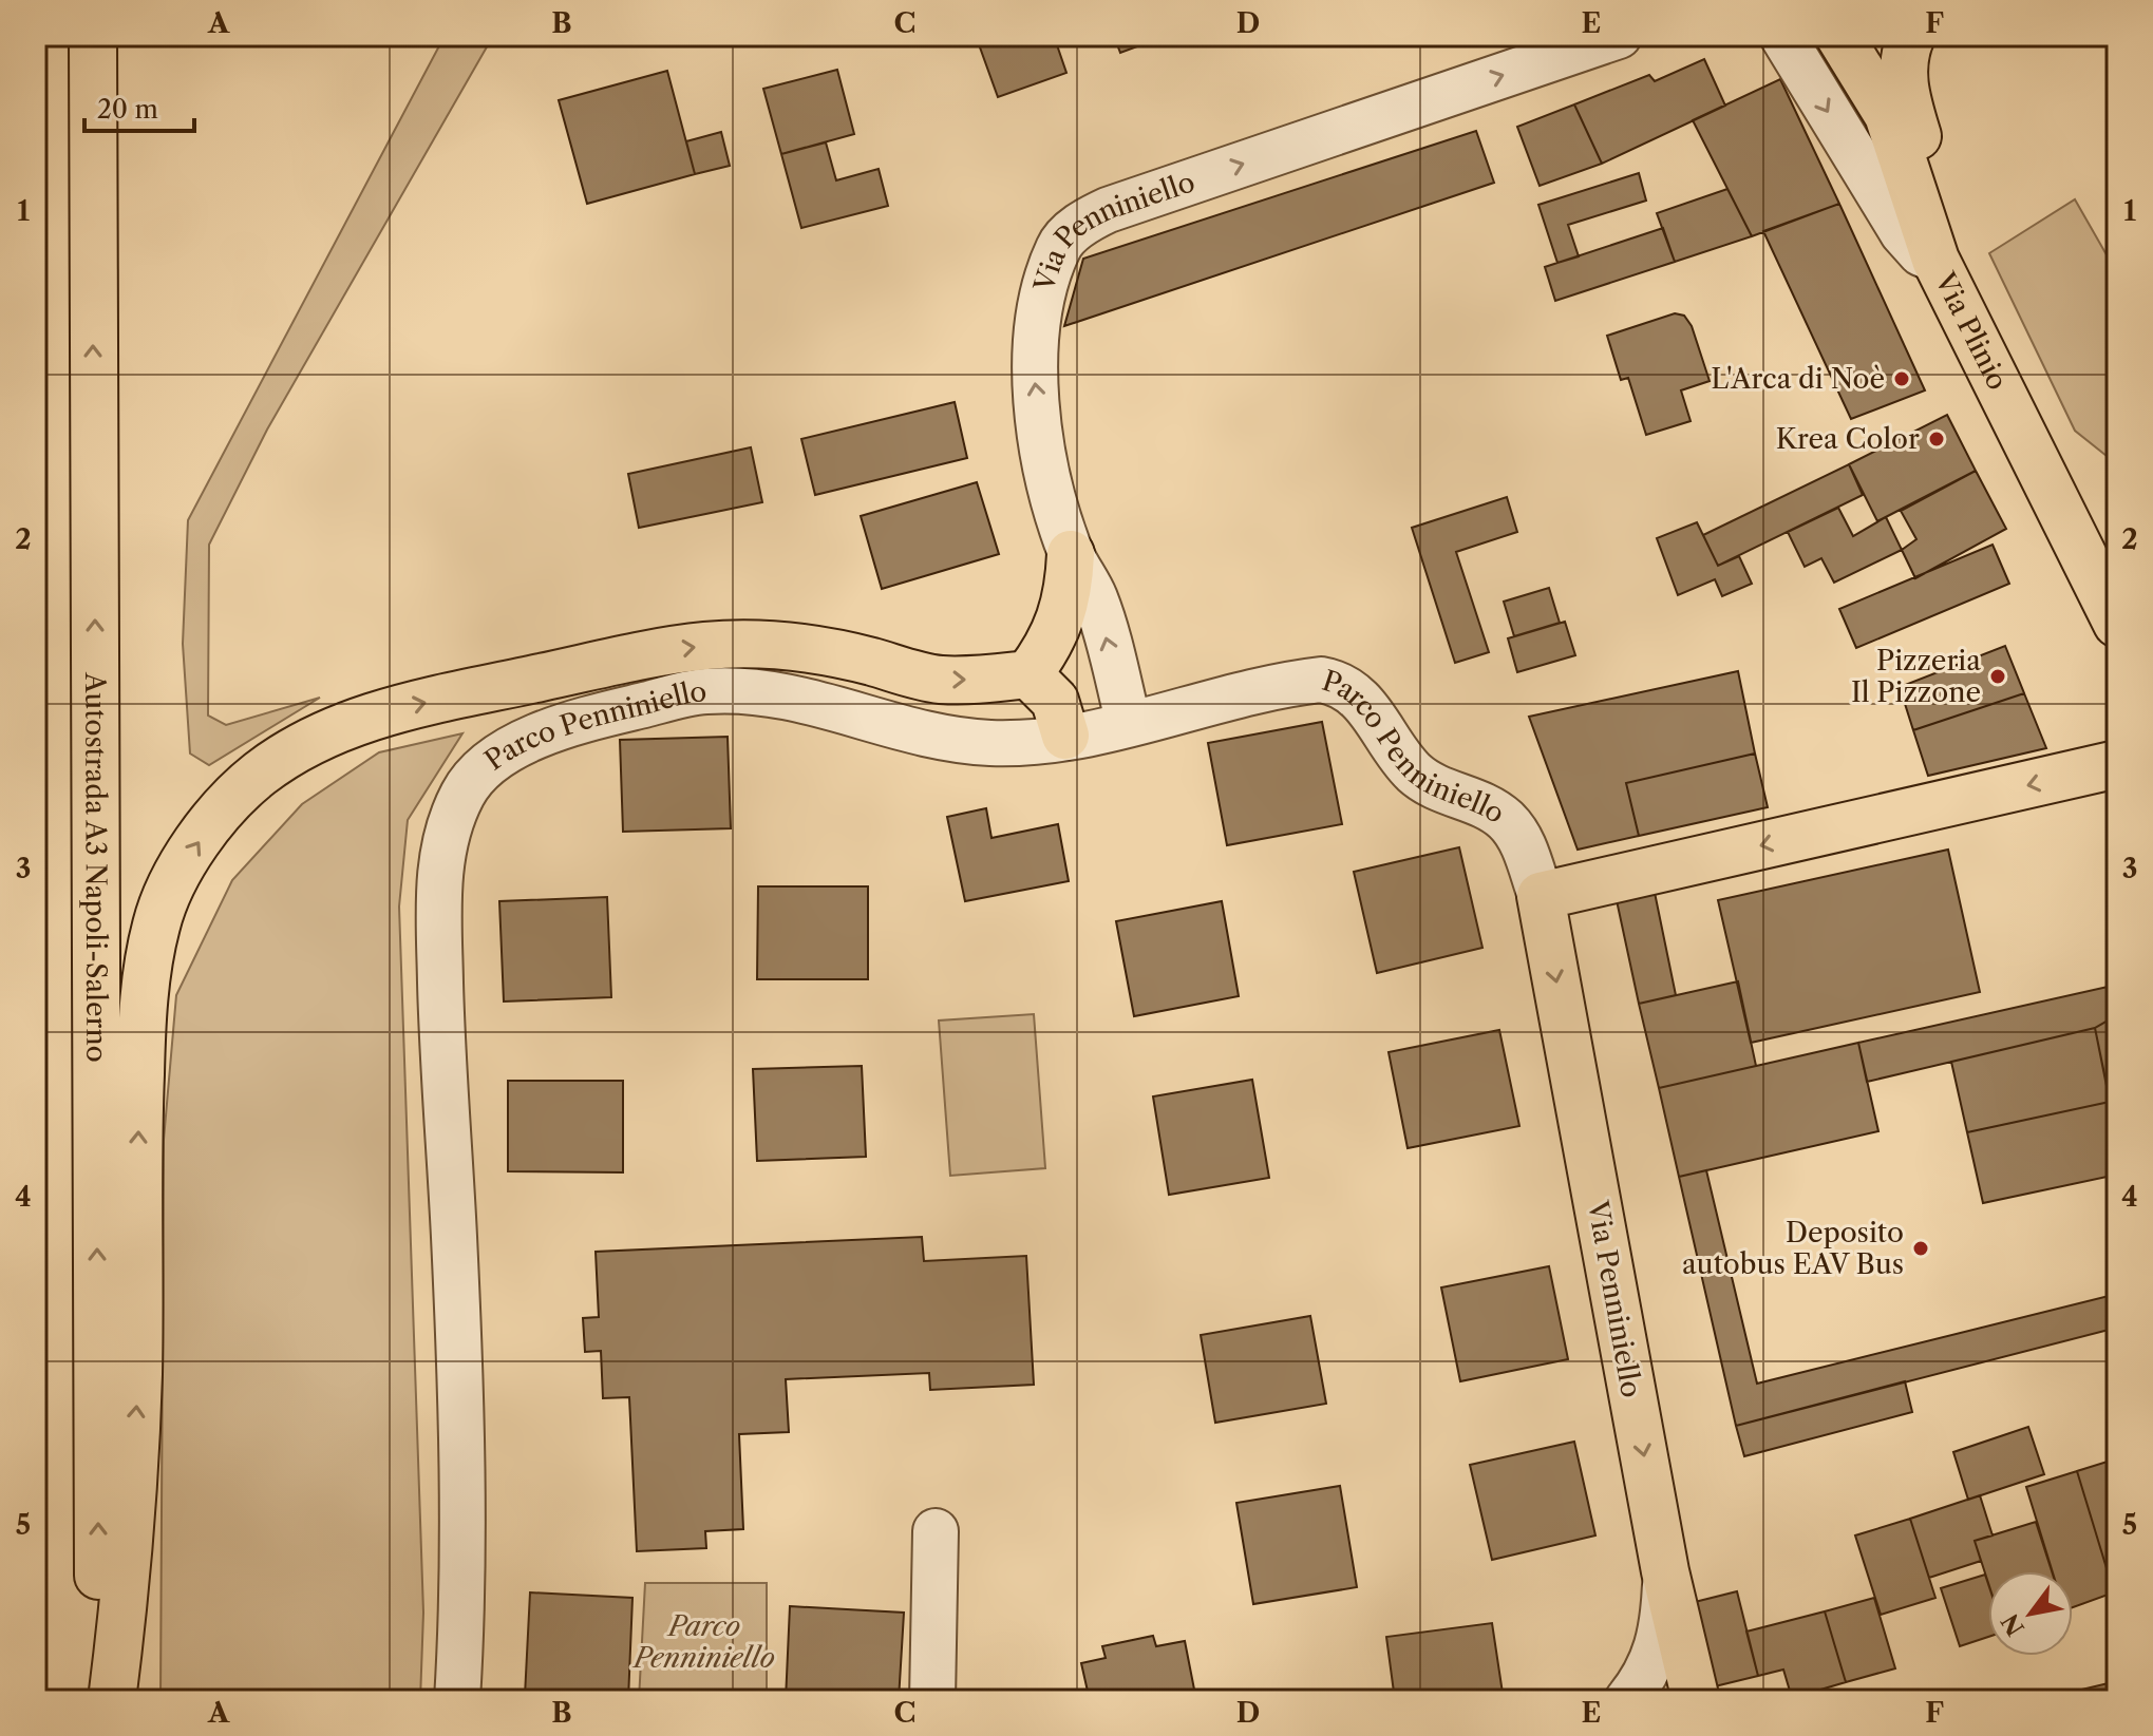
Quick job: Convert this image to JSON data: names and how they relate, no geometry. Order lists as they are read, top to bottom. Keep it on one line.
{"streets":{"main road":["Via Penniniello","Via Plinio","Autostrada A3 Napoli-Salerno"],"street":["Parco Penniniello"]},"crossings":[["Via Penniniello","Parco Penniniello"]],"one_way":["Autostrada A3 Napoli-Salerno"],"parks":["Parco Penniniello"],"places":["L'Arca di Noè","Krea Color","Pizzeria Il Pizzone","Deposito autobus EAV Bus"],"scale_bar":"20 m","north":"bottom left","grid":{"columns":["A","B","C","D","E","F"],"rows":["1","2","3","4","5"]}}
